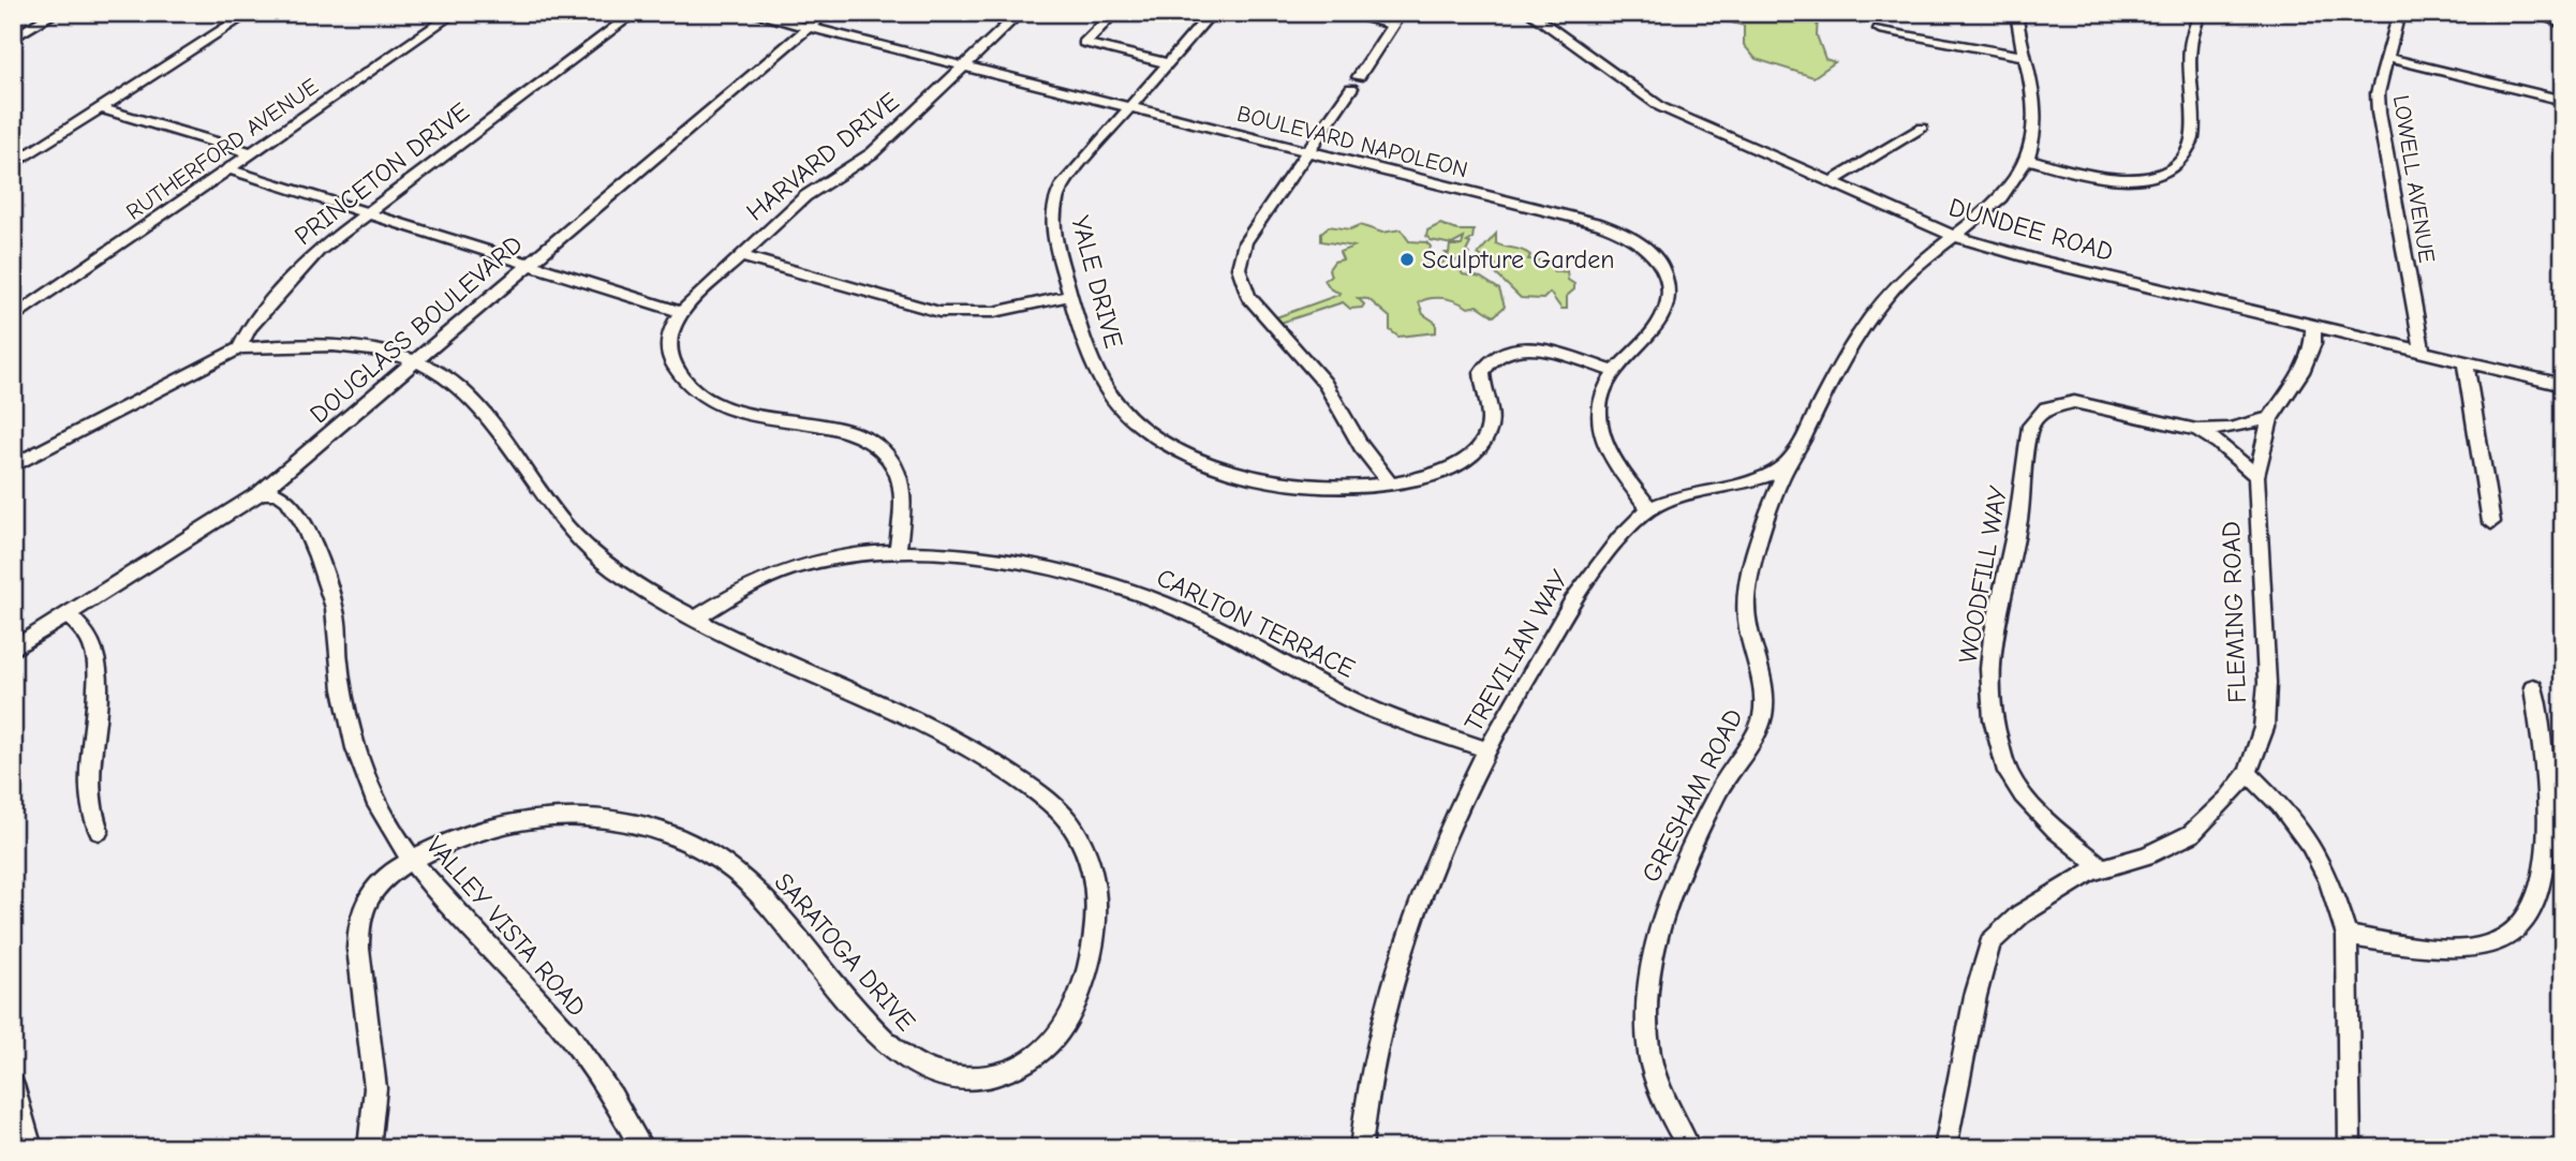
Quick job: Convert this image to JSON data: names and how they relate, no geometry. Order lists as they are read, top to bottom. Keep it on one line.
{"streets":{"street":["BOULEVARD NAPOLEON","RUTHERFORD AVENUE","HARVARD DRIVE","PRINCETON DRIVE","LOWELL AVENUE","DUNDEE ROAD","YALE DRIVE","DOUGLASS BOULEVARD","WOODFILL WAY","FLEMING ROAD","CARLTON TERRACE","TREVILIAN WAY","GRESHAM ROAD","VALLEY VISTA ROAD","SARATOGA DRIVE"]},"crossings":[["BOULEVARD NAPOLEON","HARVARD DRIVE"],["BOULEVARD NAPOLEON","YALE DRIVE"],["BOULEVARD NAPOLEON","DOUGLASS BOULEVARD"],["BOULEVARD NAPOLEON","TREVILIAN WAY"],["HARVARD DRIVE","CARLTON TERRACE"],["PRINCETON DRIVE","SARATOGA DRIVE"],["LOWELL AVENUE","DUNDEE ROAD"],["DUNDEE ROAD","FLEMING ROAD"],["DOUGLASS BOULEVARD","VALLEY VISTA ROAD"],["DOUGLASS BOULEVARD","SARATOGA DRIVE"],["WOODFILL WAY","FLEMING ROAD"],["CARLTON TERRACE","TREVILIAN WAY"],["CARLTON TERRACE","SARATOGA DRIVE"],["VALLEY VISTA ROAD","SARATOGA DRIVE"]],"places":["Sculpture Garden"]}
